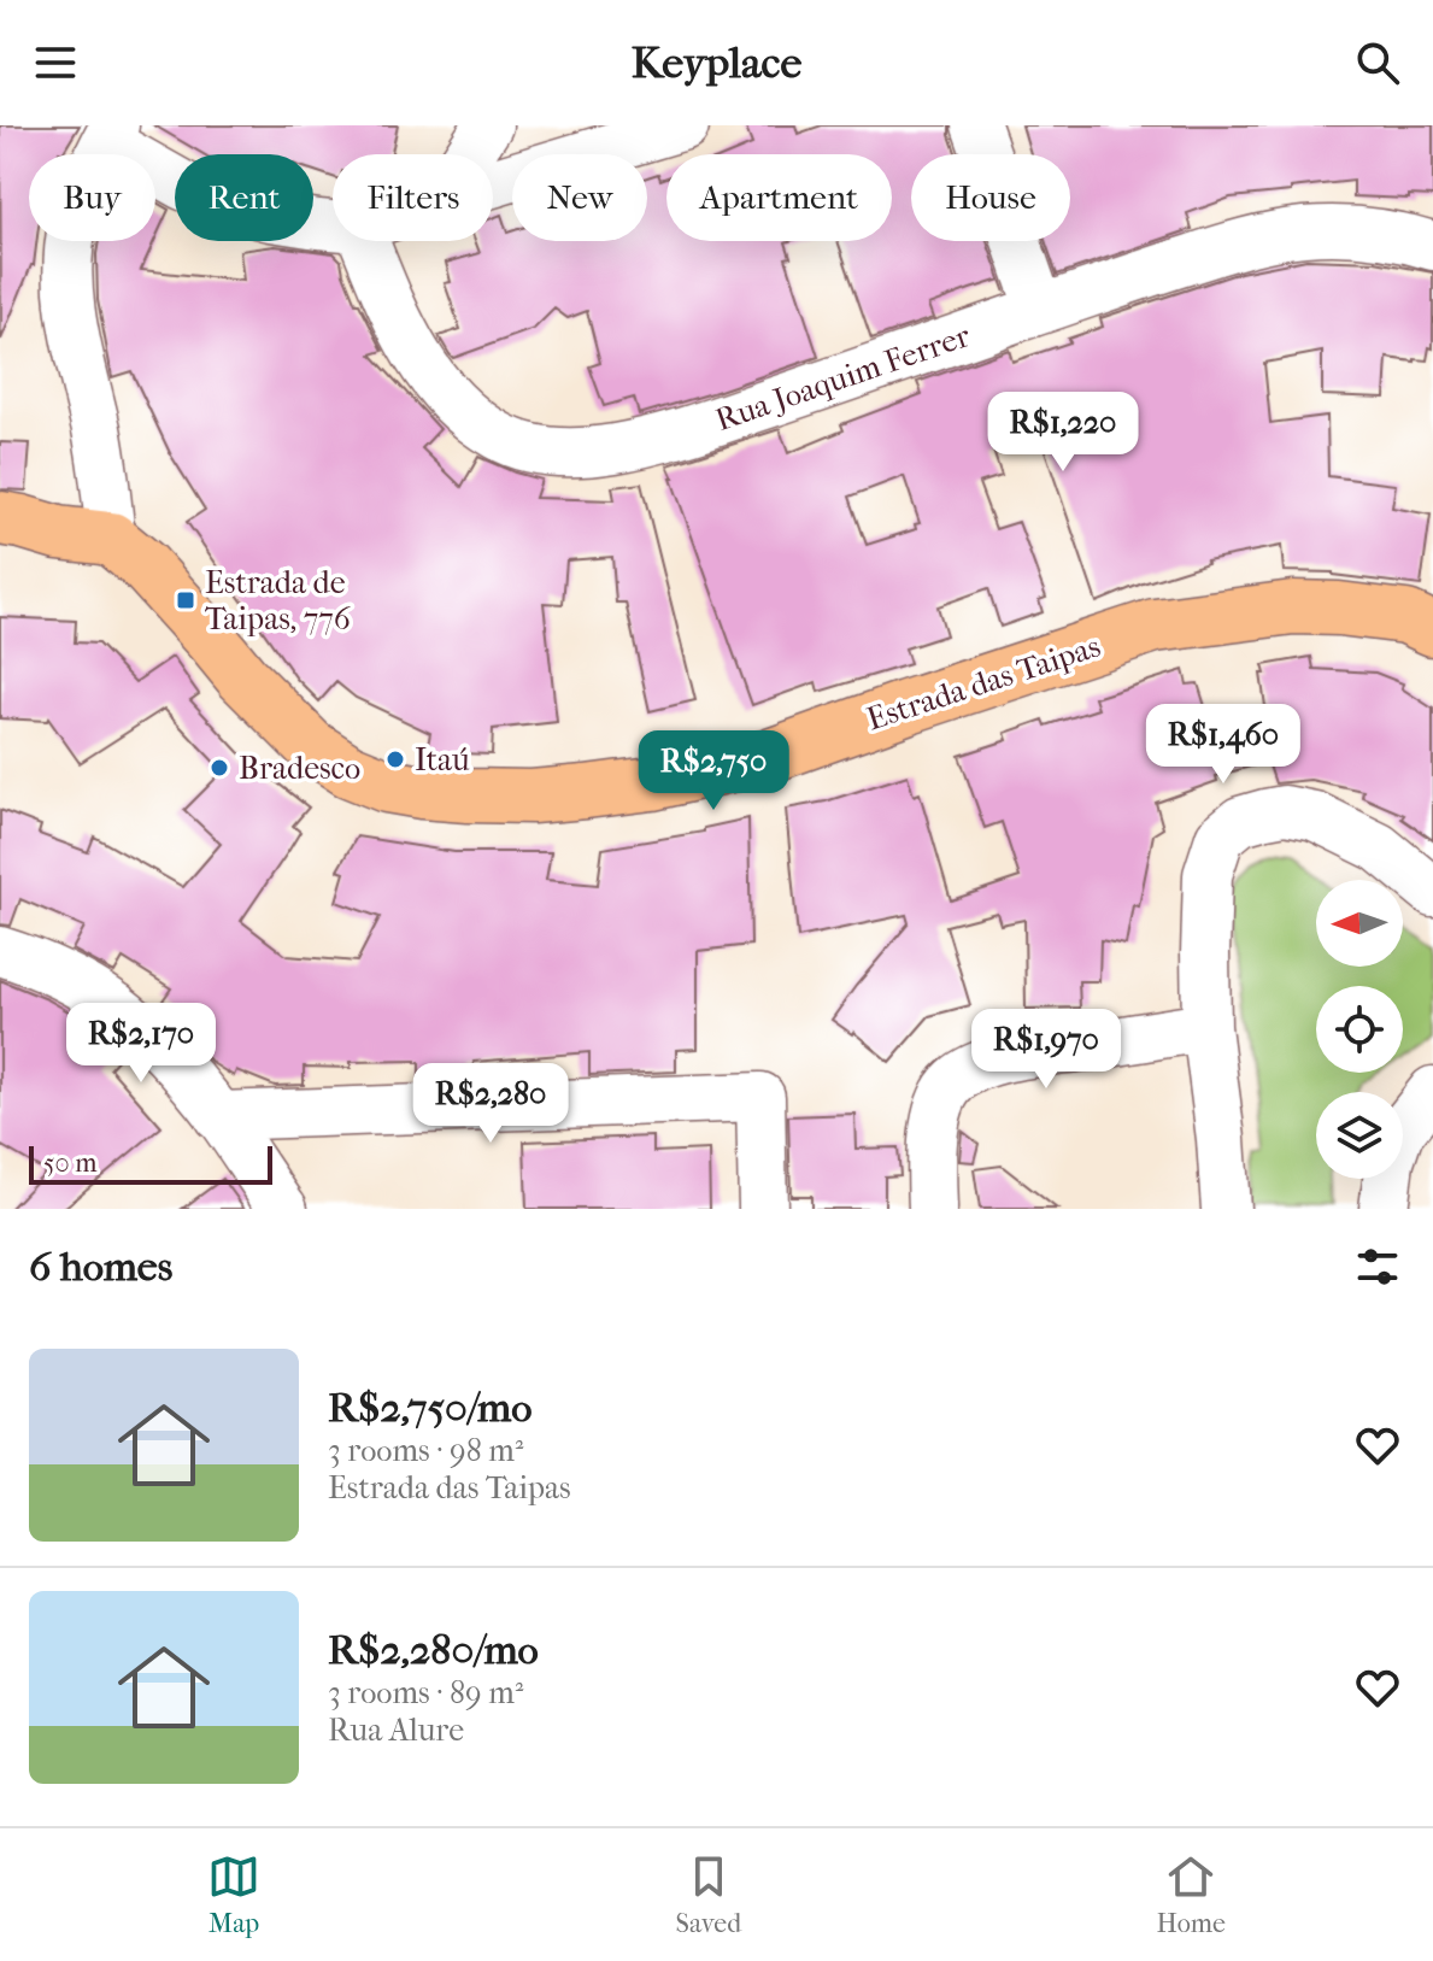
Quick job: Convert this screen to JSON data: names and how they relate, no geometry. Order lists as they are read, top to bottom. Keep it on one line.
{"streets":{"main road":["Estrada das Taipas"],"street":["Rua Joaquim Ferrer"]},"places":{"transit":["Estrada de Taipas, 776"],"other":["Itaú","Bradesco"]},"scale_bar":"50 m","north":"left","page":{"header":"Keyplace","chip":["Buy","Rent","Filters","New","Apartment","House"],"price":["R$1,220","R$1,460","R$2,750","R$2,170","R$1,970","R$2,280"],"scale":"50 m","heading":"6 homes","list":[{"name":"R$2,750/mo","note":"3 rooms · 98 m² · Estrada das Taipas"},{"name":"R$2,280/mo","note":"3 rooms · 89 m² · Rua Alure"}],"tabs":["Map","Saved","Home"]}}
